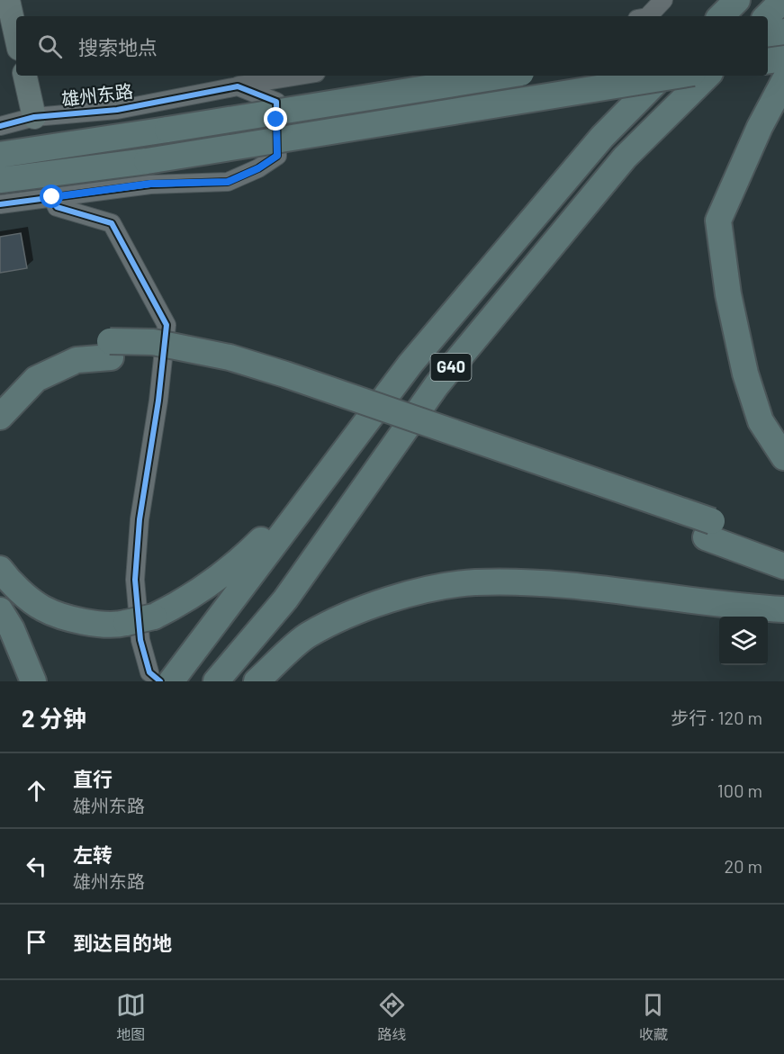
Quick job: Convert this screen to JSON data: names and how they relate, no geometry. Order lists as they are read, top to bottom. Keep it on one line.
{"streets":{"highway":["G40"],"street":["雄州东路"]},"page":{"search":"搜索地点","heading":["2 分钟","步行 · 120 m"],"list":[["直行","雄州东路","100 m"],["左转","雄州东路","20 m"],"到达目的地"],"nav":["地图","路线","收藏"]}}
